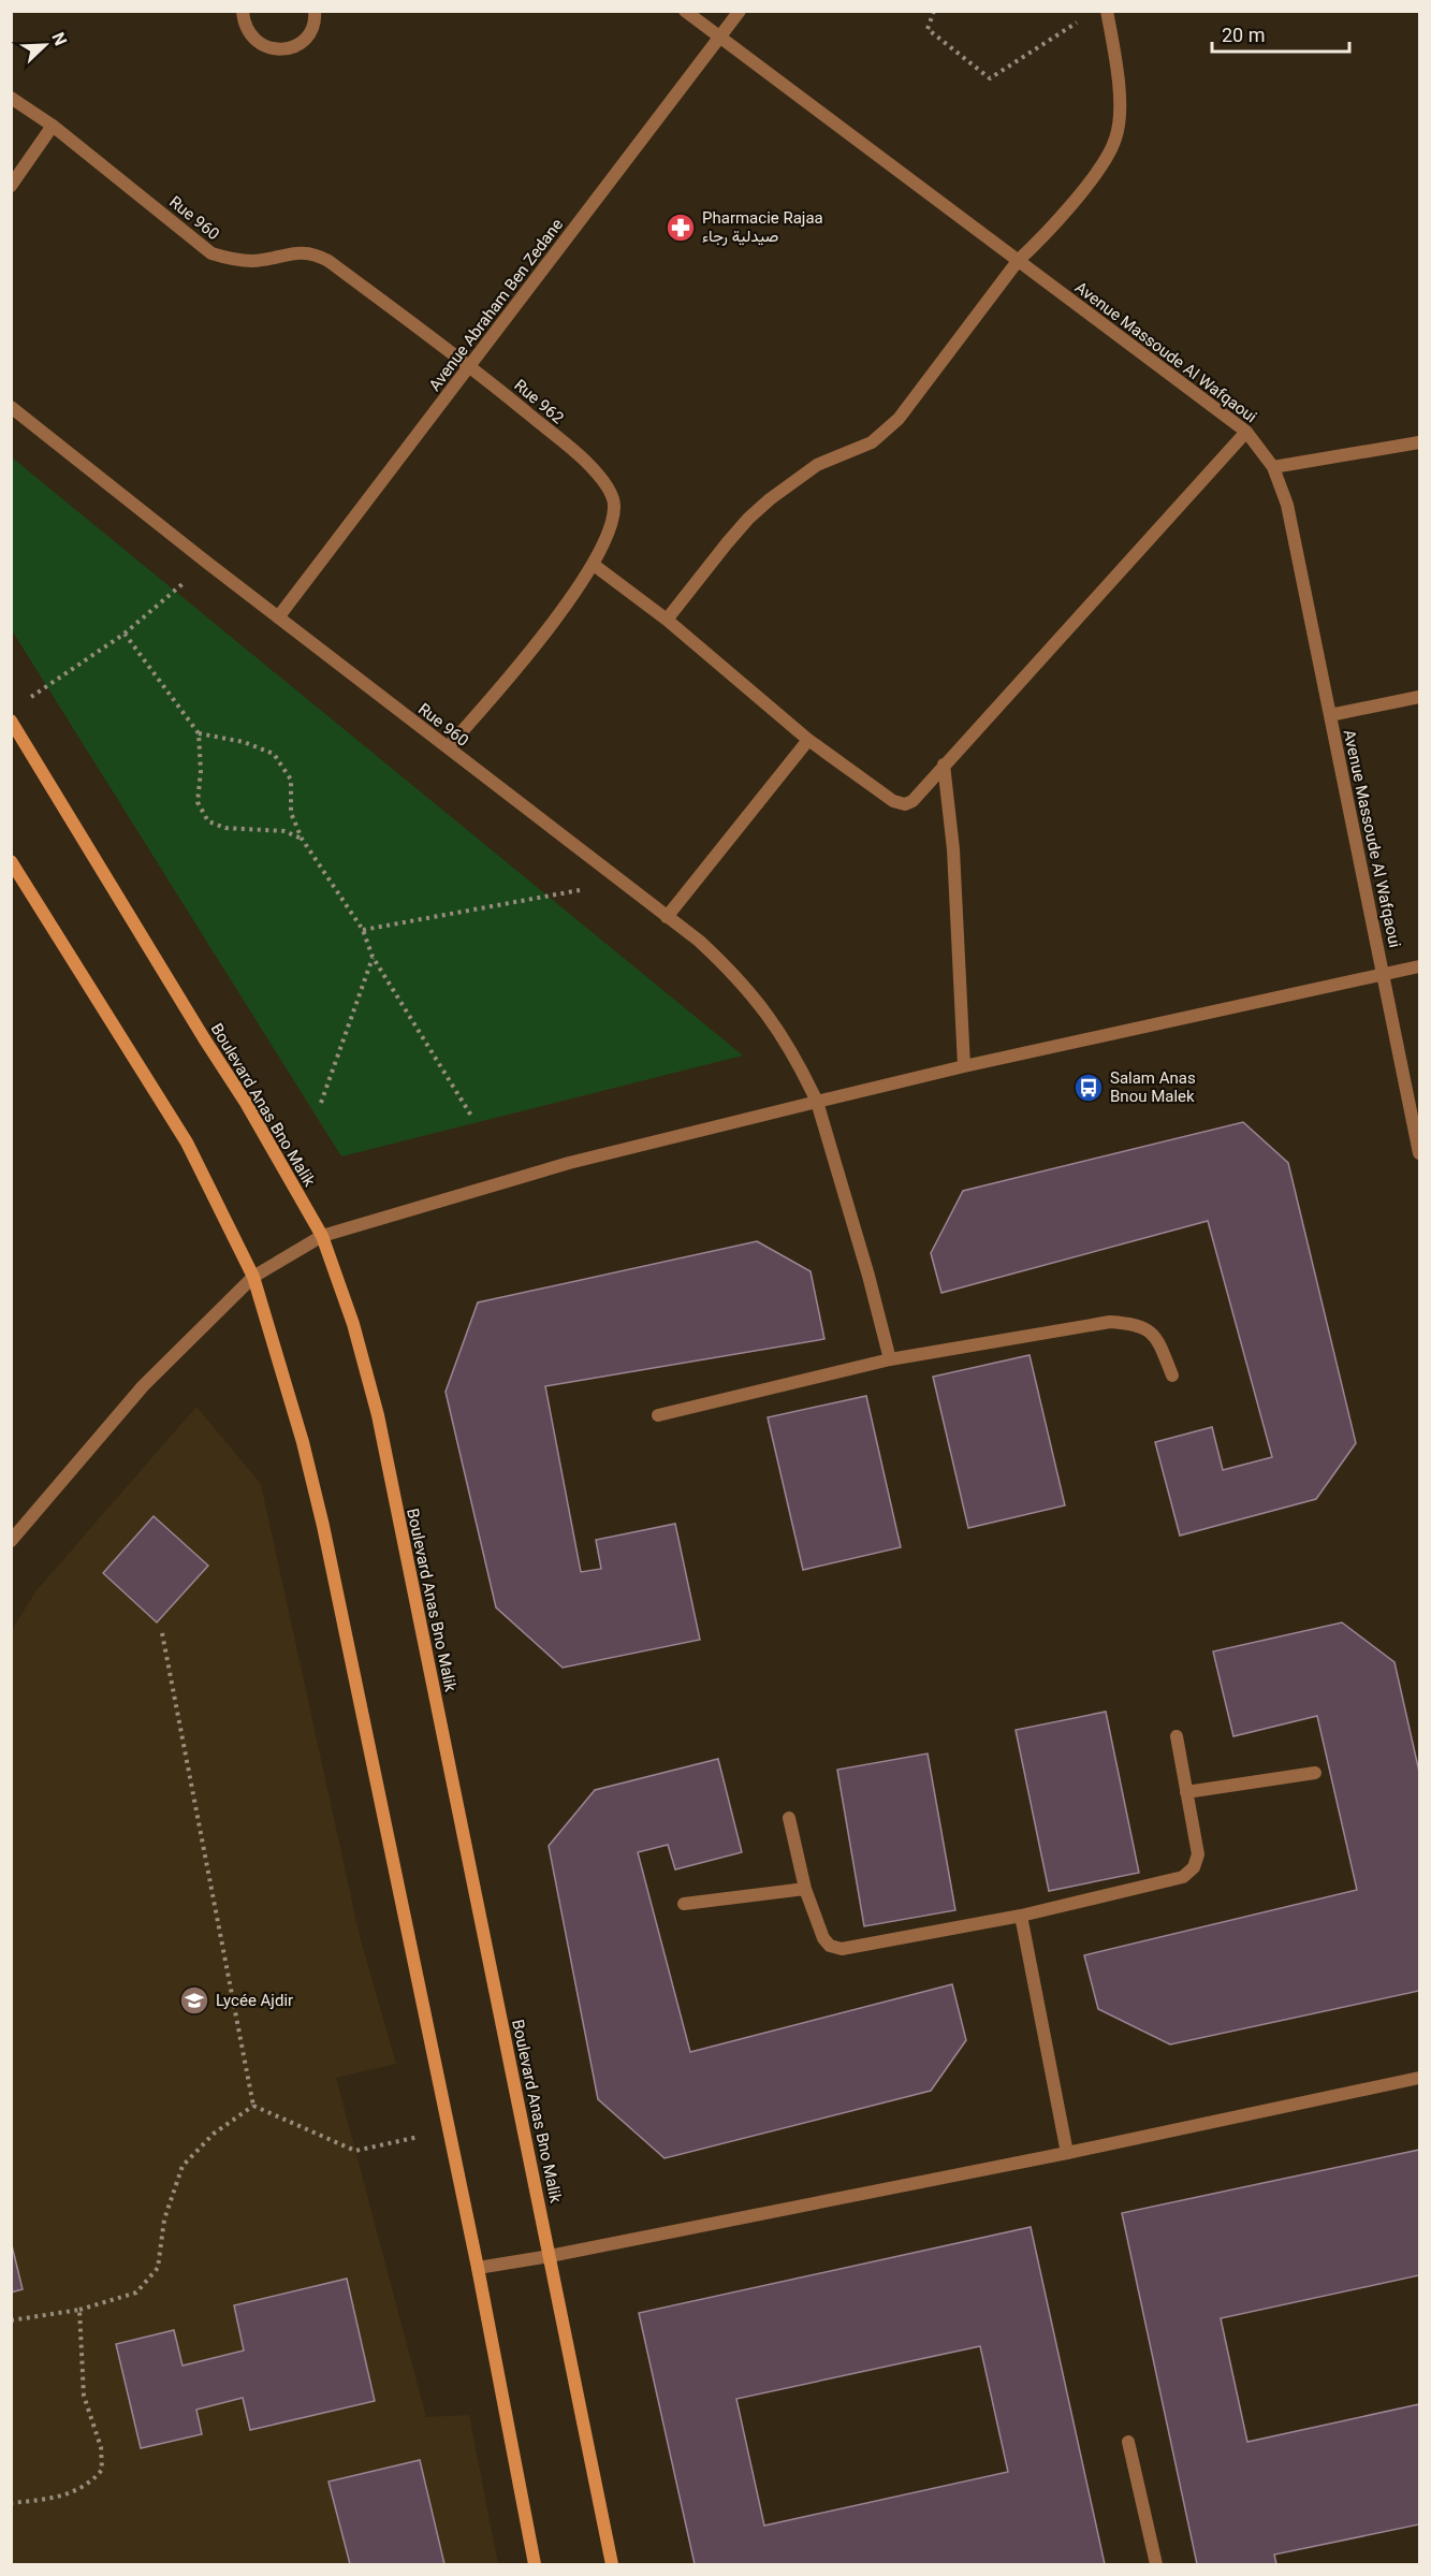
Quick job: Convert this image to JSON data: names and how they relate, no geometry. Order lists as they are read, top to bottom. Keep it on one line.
{"streets":{"street":["Rue 960","Avenue Abraham Ben Zedane","Avenue Massoude Al Wafqaoui","Rue 962","Boulevard Anas Bno Malik"]},"crossings":[["Rue 960","Avenue Abraham Ben Zedane"],["Rue 960","Rue 962"],["Avenue Abraham Ben Zedane","Avenue Massoude Al Wafqaoui"],["Avenue Abraham Ben Zedane","Rue 962"]],"places":{"pharmacy":["Pharmacie Rajaa صيدلية رجاء"],"bus stop":["Salam Anas Bnou Malek"],"school or university":["Lycée Ajdir"]},"scale_bar":"20 m","north":"top right"}
